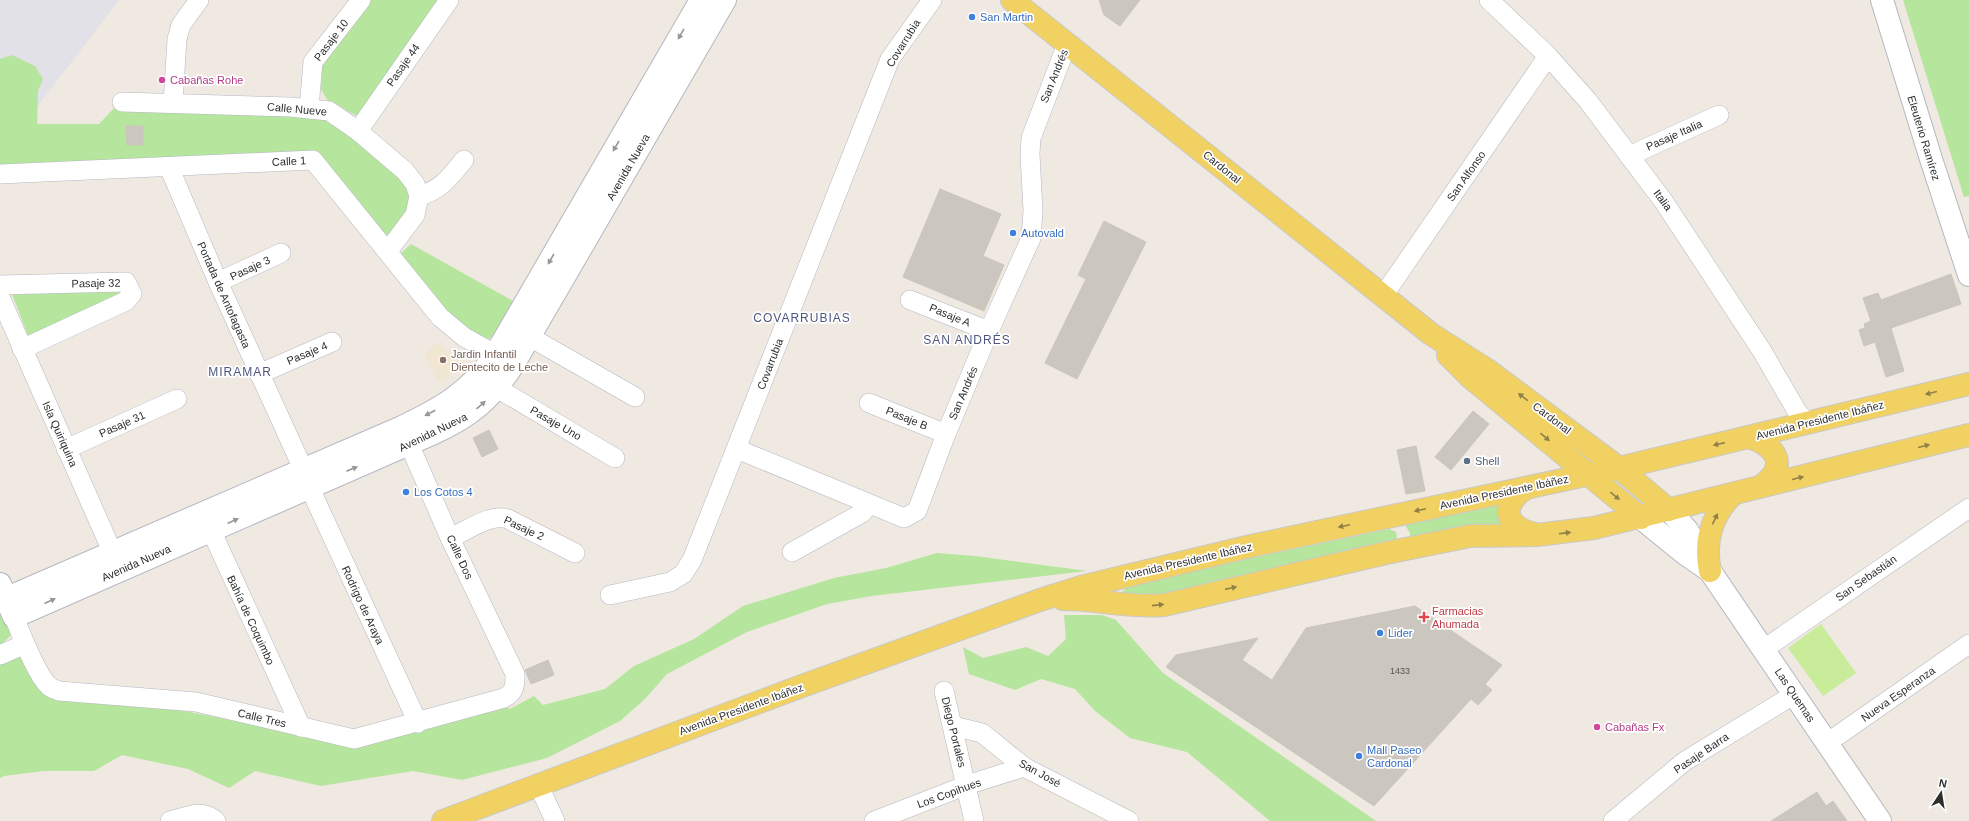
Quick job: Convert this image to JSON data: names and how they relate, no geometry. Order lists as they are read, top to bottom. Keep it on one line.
{"streets":{"main road":["Cardonal","Avenida Presidente Ibáñez"],"street":["Pasaje 10","Covarrubia","Pasaje 44","San Andrés","Calle Nueve","Pasaje Italia","Eleuterio Ramírez","Calle 1","Avenida Nueva","San Alfonso","Italia","Pasaje 3","Pasaje 32","Portada de Antofagasta","Pasaje A","Pasaje 4","Pasaje B","Pasaje Uno","Pasaje 31","Isla Quiriquina","Pasaje 2","Calle Dos","San Sebastián","Rodrigo de Araya","Bahía de Coquimbo","Nueva Esperanza","Las Quemas","Calle Tres","Diego Portales","Pasaje Barra","San José","Los Copihues"]},"crossings":[["Pasaje 10","Calle Nueve"],["Covarrubia","San Andrés"],["Pasaje 44","Calle Nueve"],["San Andrés","Cardonal"],["San Andrés","Pasaje A"],["San Andrés","Pasaje B"],["Pasaje Italia","Italia"],["Calle 1","Avenida Nueva"],["Calle 1","Portada de Antofagasta"],["Avenida Nueva","Portada de Antofagasta"],["Avenida Nueva","Pasaje Uno"],["Avenida Nueva","Isla Quiriquina"],["Avenida Nueva","Calle Dos"],["Avenida Nueva","Rodrigo de Araya"],["Avenida Nueva","Bahía de Coquimbo"],["Avenida Nueva","Calle Tres"],["Cardonal","San Alfonso"],["Cardonal","Avenida Presidente Ibáñez"],["Cardonal","Las Quemas"],["San Alfonso","Italia"],["Italia","Avenida Presidente Ibáñez"],["Pasaje 3","Portada de Antofagasta"],["Pasaje 32","Isla Quiriquina"],["Portada de Antofagasta","Pasaje 4"],["Portada de Antofagasta","Rodrigo de Araya"],["Avenida Presidente Ibáñez","Las Quemas"],["Pasaje 31","Isla Quiriquina"],["Pasaje 2","Calle Dos"],["Calle Dos","Calle Tres"],["San Sebastián","Las Quemas"],["Rodrigo de Araya","Calle Tres"],["Bahía de Coquimbo","Calle Tres"],["Nueva Esperanza","Las Quemas"],["Las Quemas","Pasaje Barra"],["Diego Portales","San José"],["Diego Portales","Los Copihues"],["San José","Los Copihues"]],"districts":["COVARRUBIAS","SAN ANDRÉS","MIRAMAR"],"places":{"other":["San Martin","Cabañas Rohe","Autovald","Jardin Infantil Dientecito de Leche","Shell","Los Cotos 4","Lider","Cabañas Fx","Mall Paseo Cardonal"],"health":["Farmacias Ahumada"]},"house_numbers":["1433"],"north":"top"}
